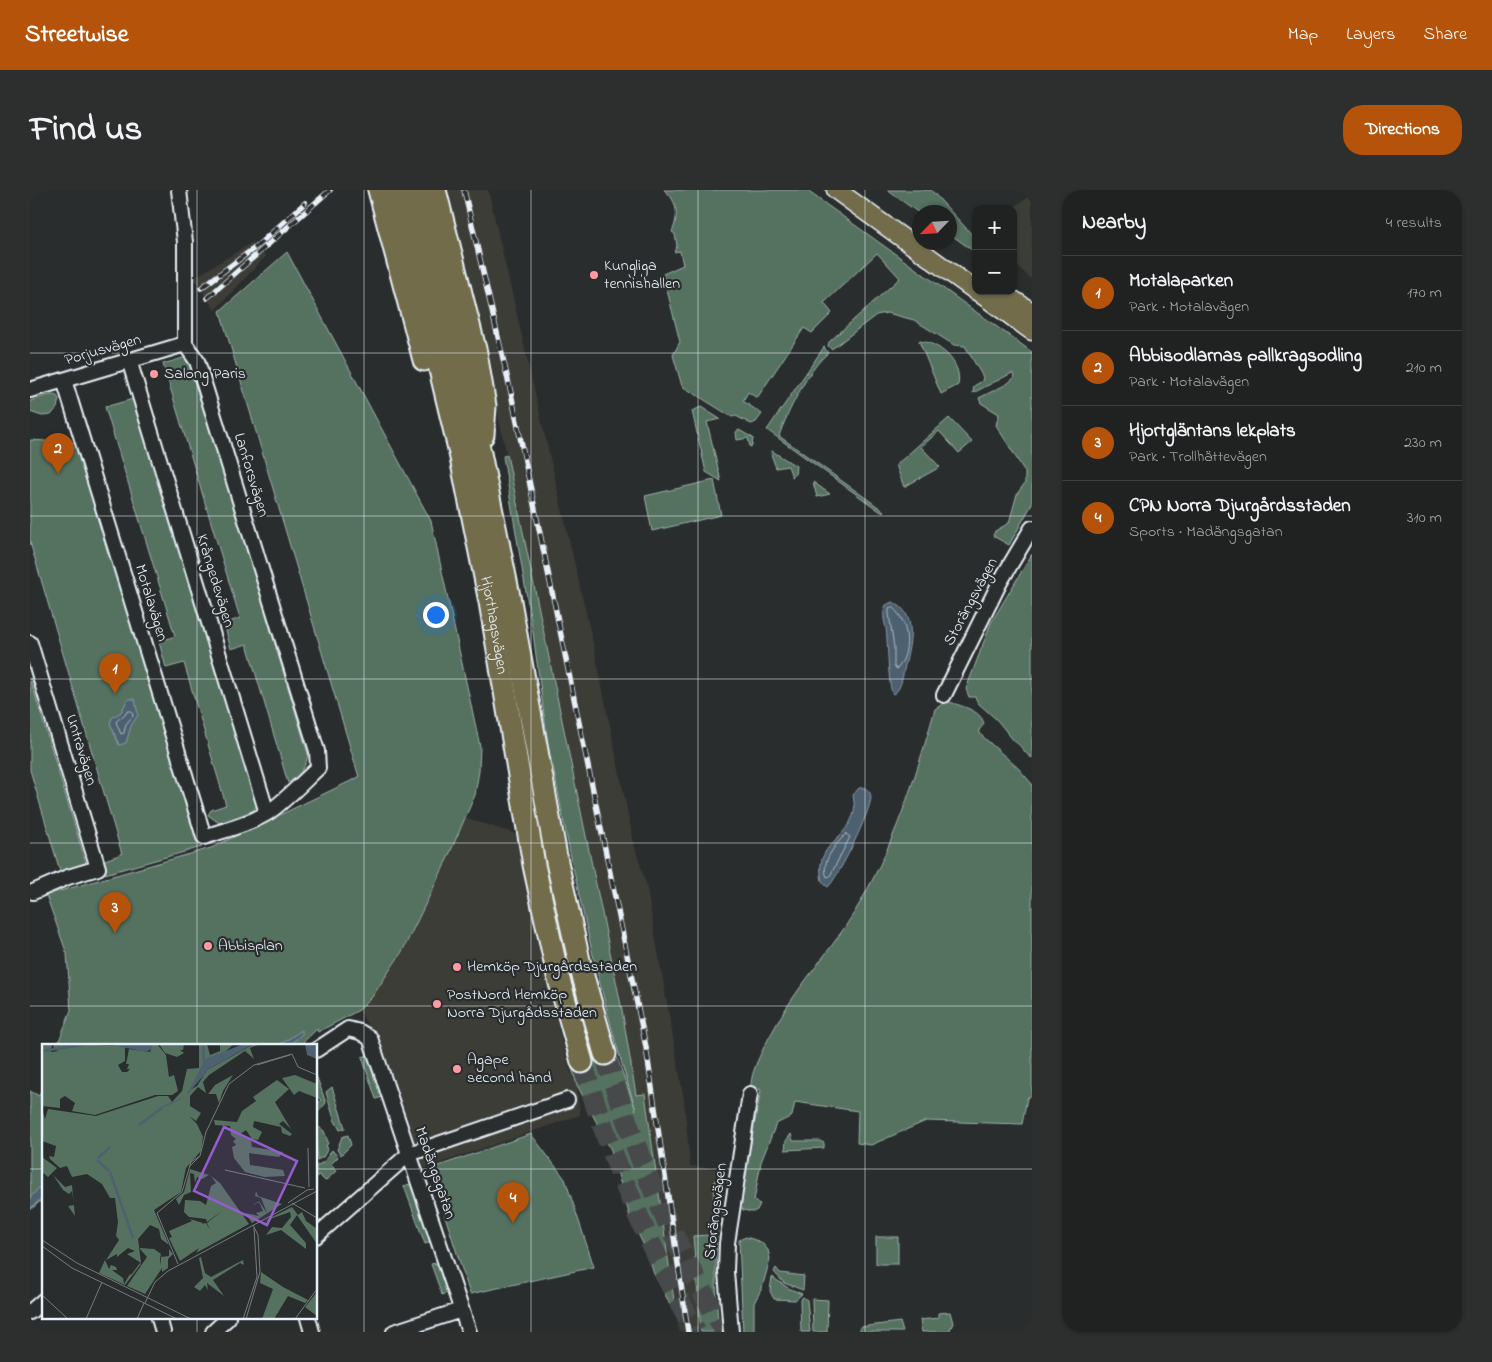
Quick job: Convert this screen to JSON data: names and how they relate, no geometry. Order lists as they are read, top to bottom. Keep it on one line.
{"streets":{"highway":["Hjorthagsvägen"],"street":["Porjusvägen","Lanforsvägen","Krångedevägen","Storängsvägen","Motalavägen","Untravägen","Madängsgatan"]},"crossings":[["Porjusvägen","Lanforsvägen"],["Porjusvägen","Krångedevägen"],["Porjusvägen","Motalavägen"],["Lanforsvägen","Krångedevägen"],["Lanforsvägen","Motalavägen"],["Krångedevägen","Motalavägen"]],"places":["Kungliga tennishallen","Salong Paris","Abbisplan","Hemköp Djurgårdsstaden","PostNord Hemköp Norra Djurgådsstaden","Agape second hand"],"north":"bottom left","page":{"header":"Streetwise","nav":["Map","Layers","Share"],"title":"Find us","buttons":"Directions","heading":["Nearby","4 results"],"map_buttons":["+","−"],"list":[{"mark":"1","name":"Motalaparken","note":"Park · Motalavägen","value":"170 m"},{"mark":"2","name":"Abbisodlarnas pallkragsodling","note":"Park · Motalavägen","value":"210 m"},{"mark":"3","name":"Hjortgläntans lekplats","note":"Park · Trollhättevägen","value":"230 m"},{"mark":"4","name":"CPN Norra Djurgårdsstaden","note":"Sports · Madängsgatan","value":"310 m"}],"pins":["2","1","3","4"]}}
